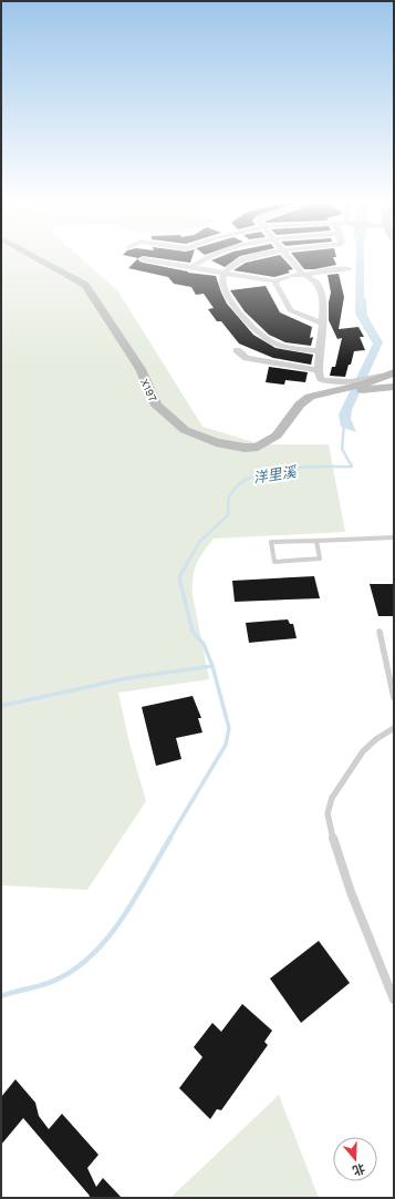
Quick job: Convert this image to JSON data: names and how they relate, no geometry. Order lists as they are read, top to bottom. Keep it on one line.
{"streets":{"main road":["X197"]},"water":["洋里溪"],"north":"bottom"}
